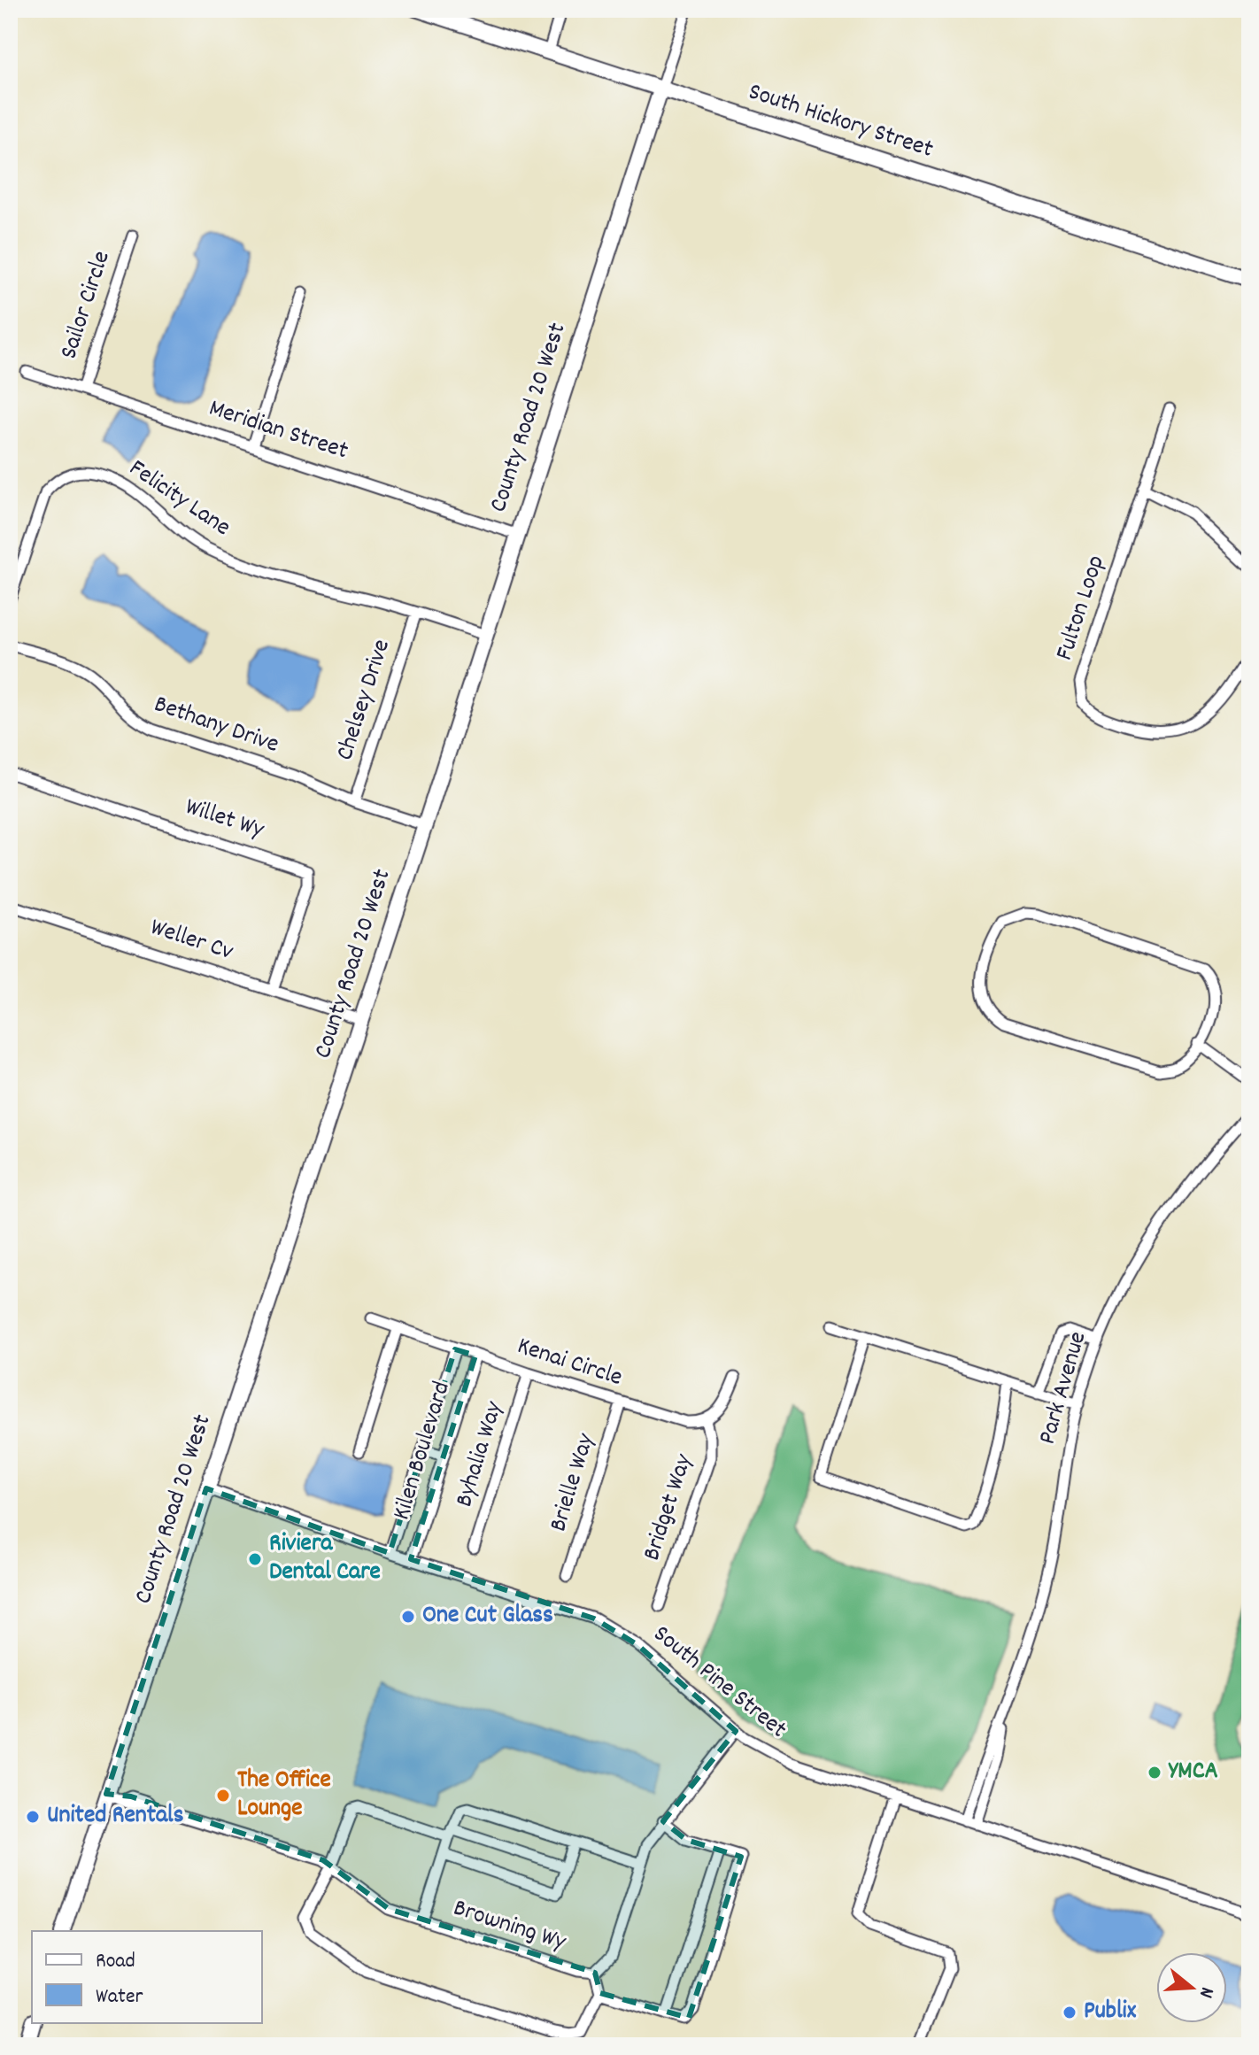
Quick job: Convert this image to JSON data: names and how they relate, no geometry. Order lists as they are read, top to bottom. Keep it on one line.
{"streets":{"street":["South Hickory Street","Sailor Circle","County Road 20 West","Meridian Street","Felicity Lane","Fulton Loop","Chelsey Drive","Bethany Drive","Willet Wy","Weller Cv","Kenai Circle","Park Avenue","Kilen Boulevard","Byhalia Way","Brielle Way","Bridget Way","South Pine Street","Browning Wy"]},"crossings":[["South Hickory Street","County Road 20 West"],["Sailor Circle","Meridian Street"],["County Road 20 West","Meridian Street"],["County Road 20 West","Felicity Lane"],["County Road 20 West","Bethany Drive"],["County Road 20 West","Weller Cv"],["County Road 20 West","South Pine Street"],["County Road 20 West","Browning Wy"],["Felicity Lane","Chelsey Drive"],["Chelsey Drive","Bethany Drive"],["Willet Wy","Weller Cv"],["Kenai Circle","Kilen Boulevard"],["Kenai Circle","Byhalia Way"],["Kenai Circle","Brielle Way"],["Kenai Circle","Bridget Way"],["Park Avenue","South Pine Street"],["Kilen Boulevard","South Pine Street"]],"places":["Riviera Dental Care","One Cut Glass","YMCA","The Office Lounge","United Rentals","Publix"],"legend":["Road","Water"],"north":"right"}
